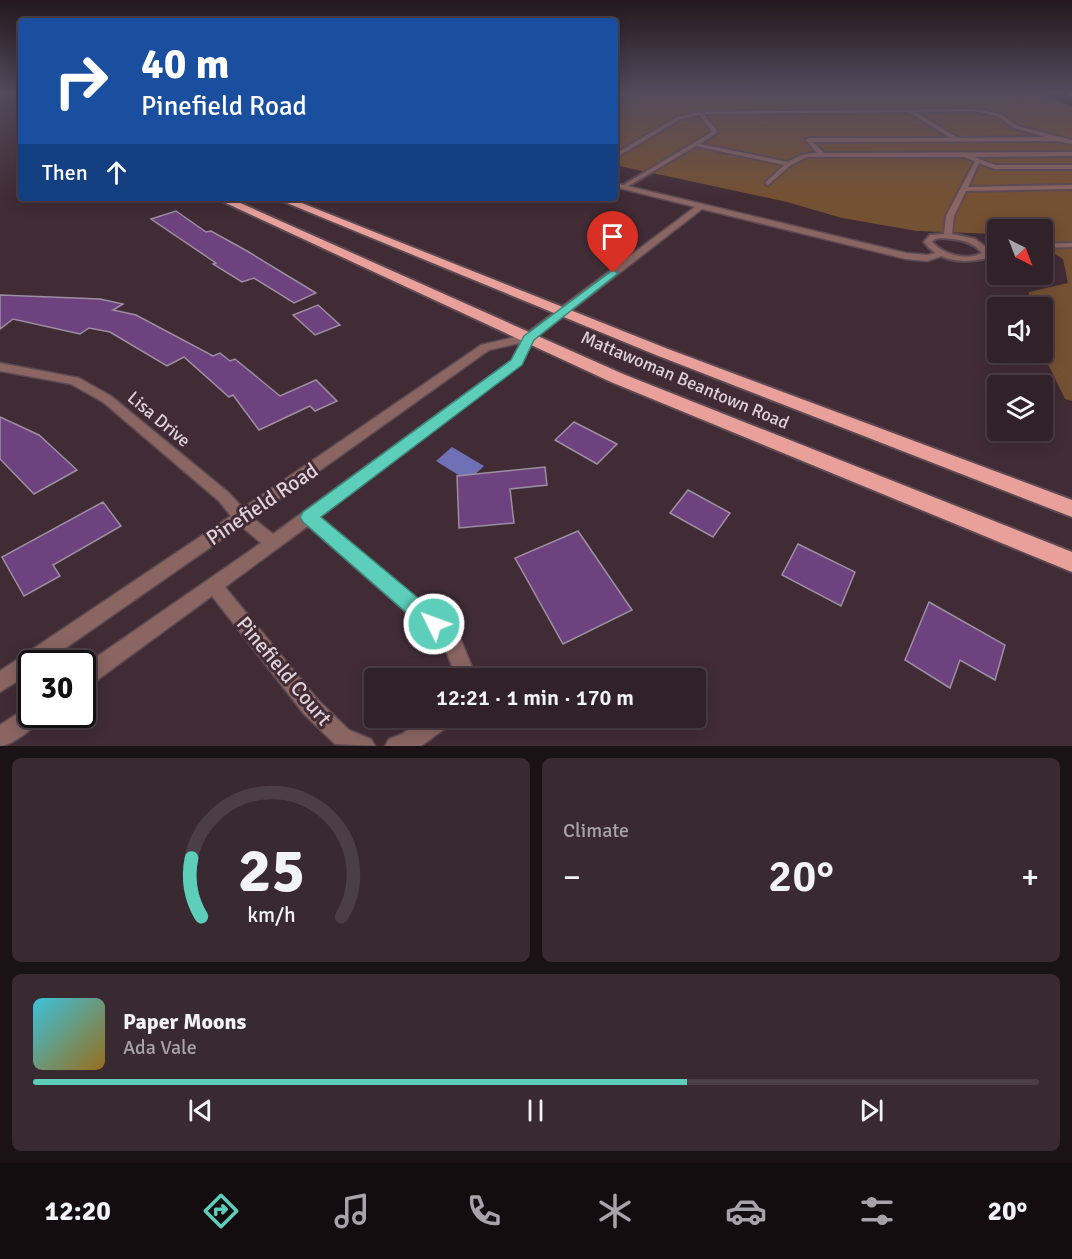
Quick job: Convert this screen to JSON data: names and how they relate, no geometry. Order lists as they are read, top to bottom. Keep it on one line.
{"streets":{"highway":["Mattawoman Beantown Road"],"street":["Lisa Drive","Pinefield Road","Pinefield Court"]},"crossings":[["Mattawoman Beantown Road","Pinefield Road"],["Lisa Drive","Pinefield Road"],["Pinefield Road","Pinefield Court"]],"north":"bottom right","page":{"turn":["40 m","Pinefield Road"],"then":"Then","limit":"30","trip":"12:21 · 1 min · 170 m","tile":"Climate","heat":["−","20°","+"],"song":["Paper Moons","Ada Vale"],"tabs":["12:20","20°"],"gauge":["25","km/h"]}}
